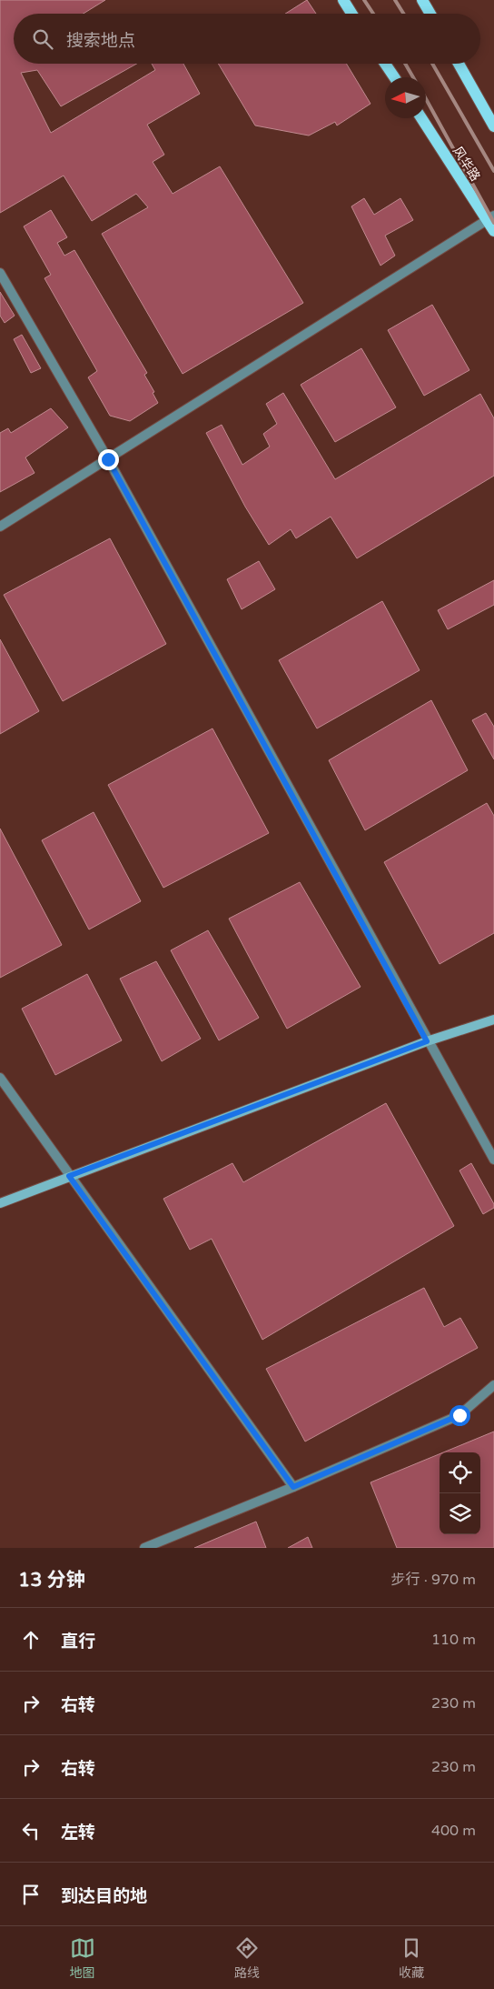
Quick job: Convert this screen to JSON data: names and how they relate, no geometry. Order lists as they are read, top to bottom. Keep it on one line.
{"streets":{"main road":["风华路"]},"north":"left","page":{"search":"搜索地点","heading":["13 分钟","步行 · 970 m"],"list":[["直行","110 m"],["右转","230 m"],["右转","230 m"],["左转","400 m"],"到达目的地"],"nav":["地图","路线","收藏"]}}
